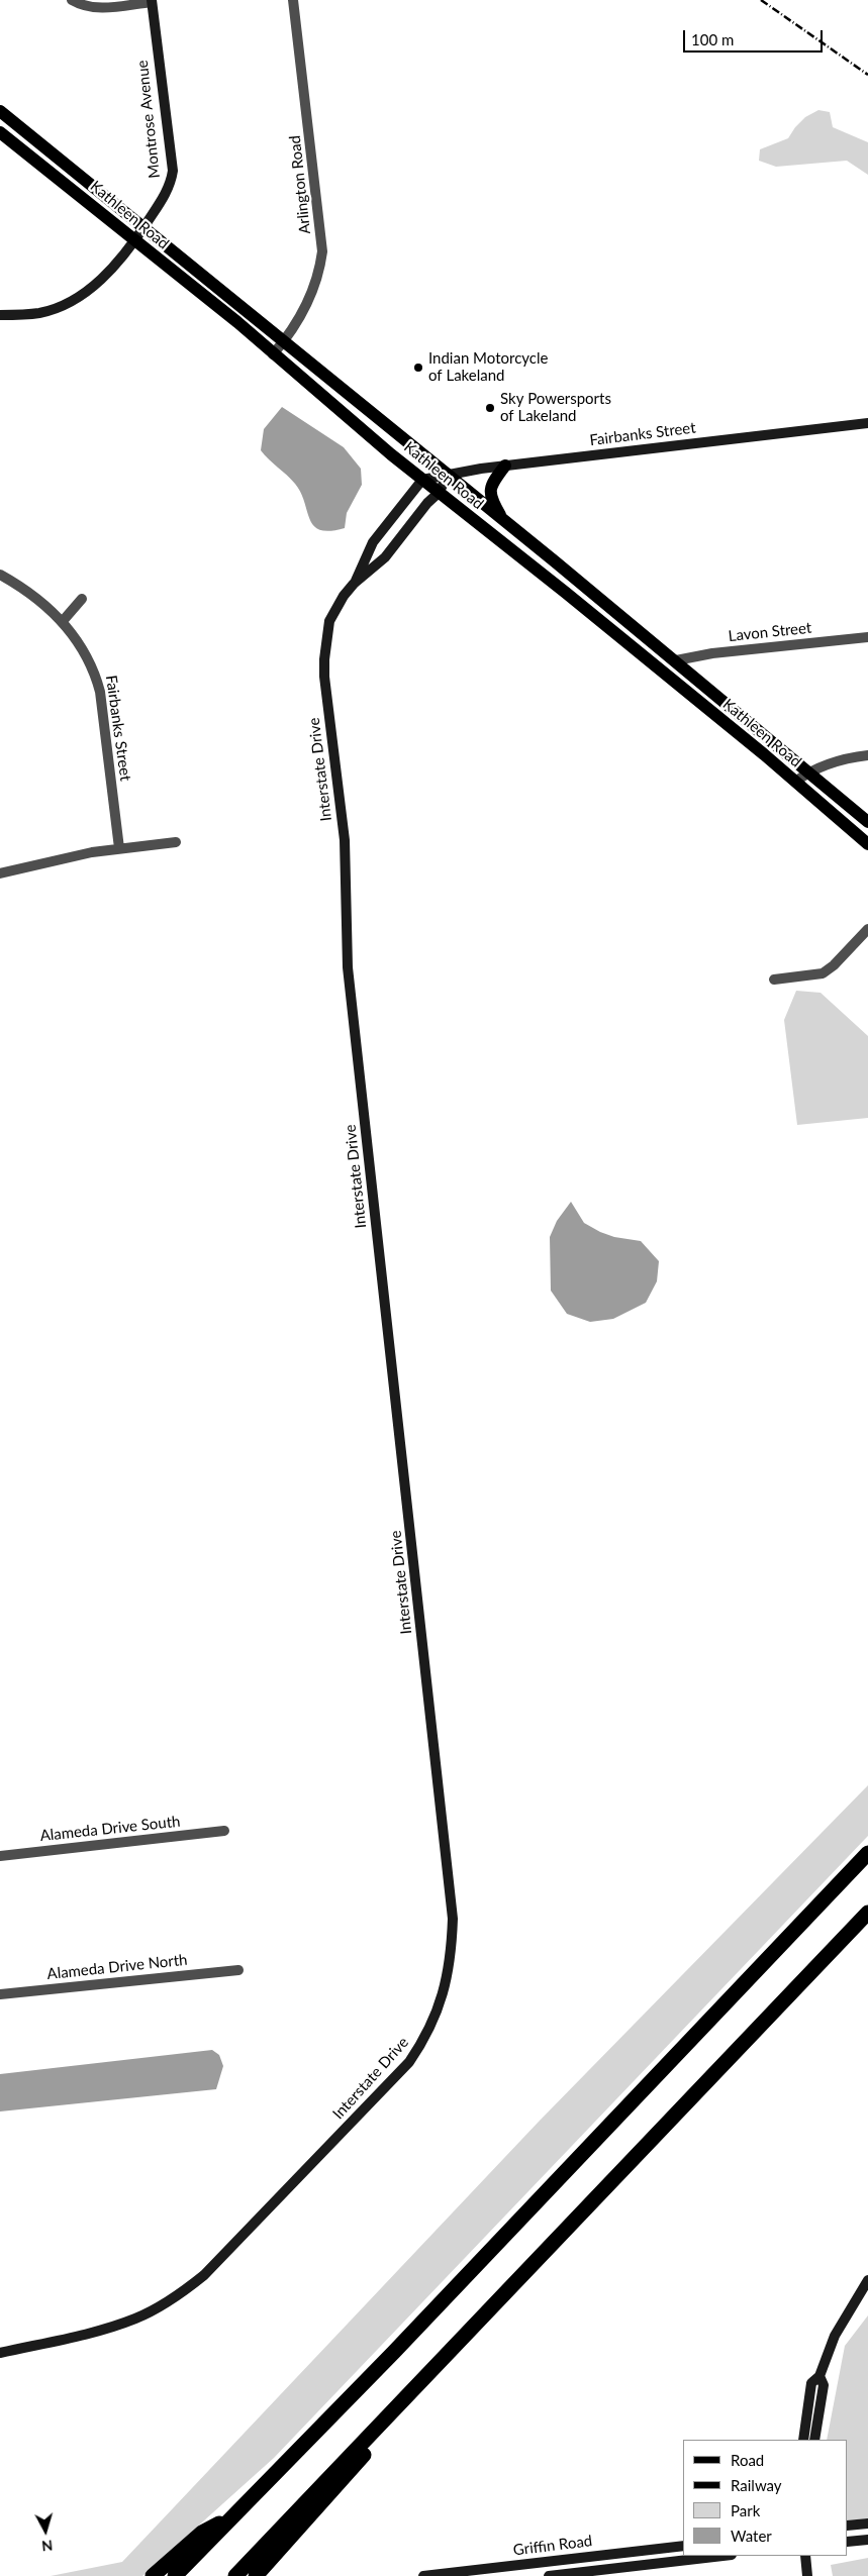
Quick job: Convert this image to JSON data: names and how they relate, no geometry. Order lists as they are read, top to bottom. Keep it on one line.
{"streets":{"main road":["Kathleen Road"],"street":["Montrose Avenue","Arlington Road","Fairbanks Street","Lavon Street","Interstate Drive","Alameda Drive South","Alameda Drive North","Griffin Road"]},"crossings":[["Montrose Avenue","Kathleen Road"],["Arlington Road","Kathleen Road"],["Kathleen Road","Fairbanks Street"],["Kathleen Road","Lavon Street"],["Kathleen Road","Interstate Drive"],["Fairbanks Street","Interstate Drive"]],"places":["Indian Motorcycle of Lakeland","Sky Powersports of Lakeland"],"legend":["Road","Railway","Park","Water"],"scale_bar":"100 m","north":"bottom"}
